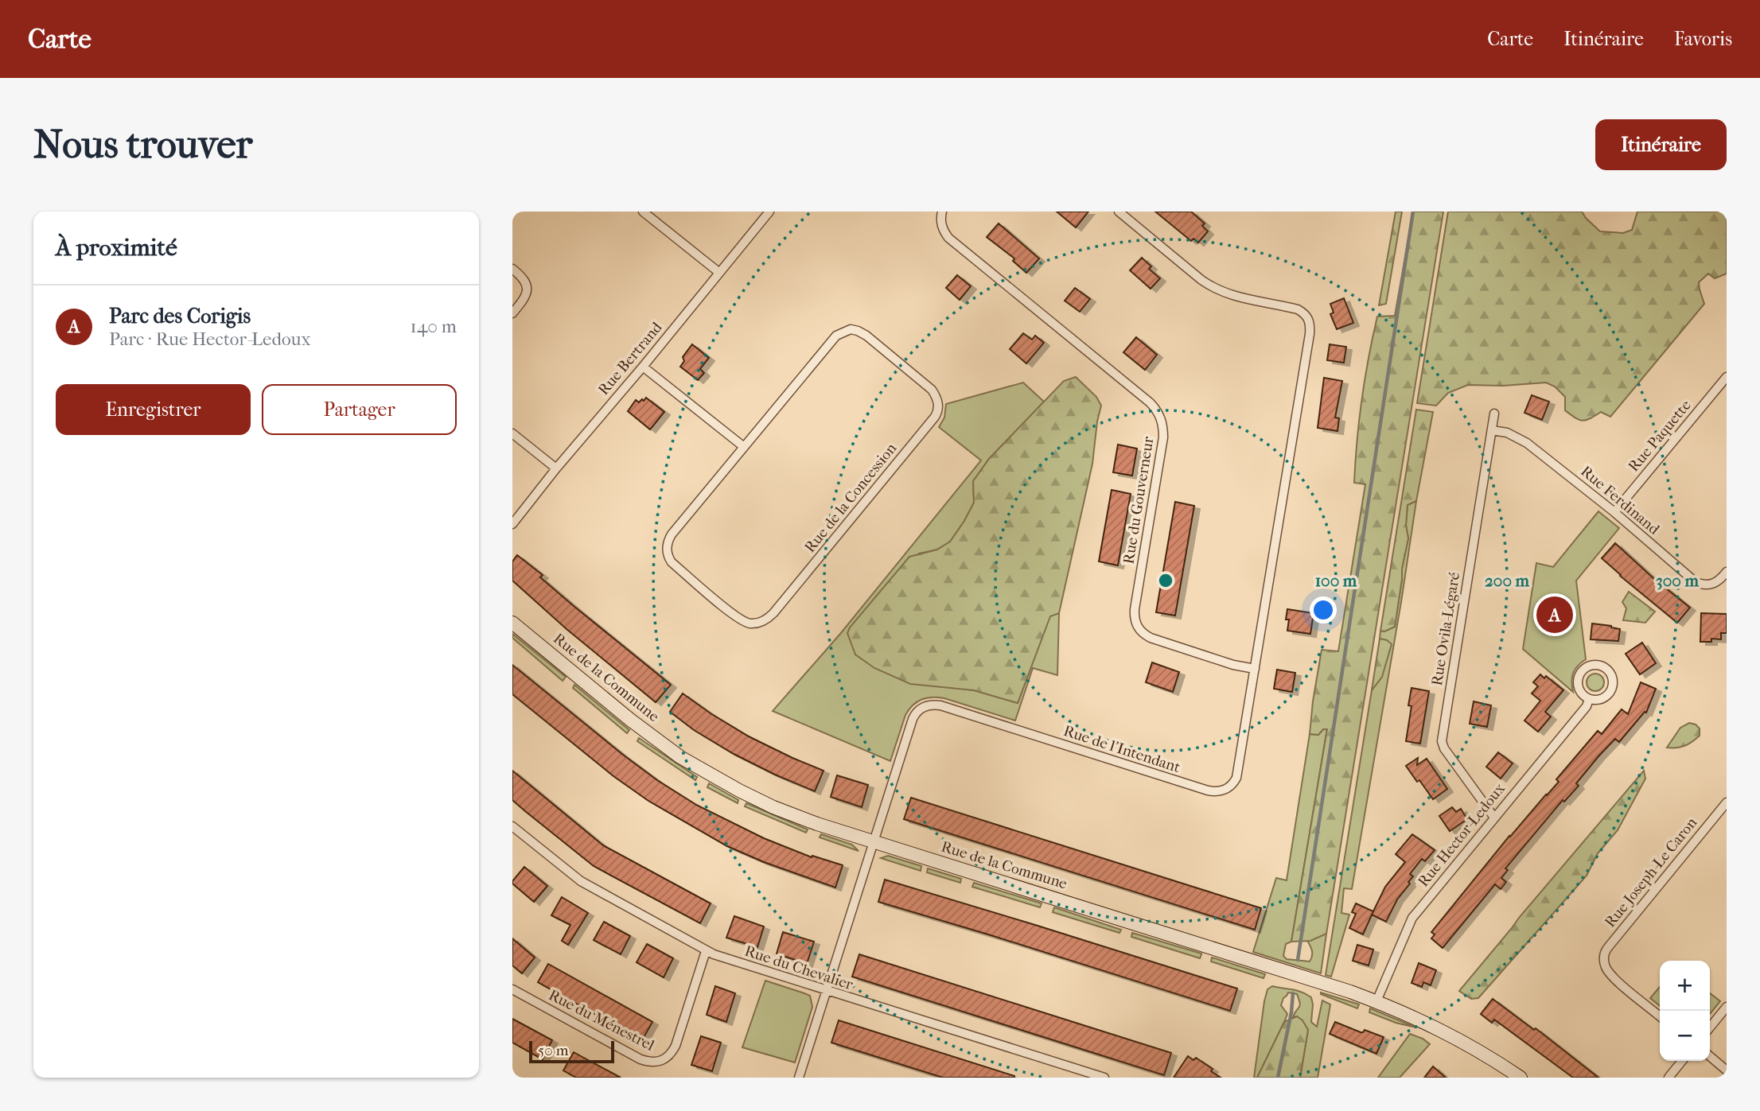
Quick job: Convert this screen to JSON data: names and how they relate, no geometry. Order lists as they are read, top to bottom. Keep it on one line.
{"streets":{"street":["Rue Bertrand","Rue Paquette","Rue de la Concession","Rue du Gouverneur","Rue Ferdinand","Rue Ovila-Légaré","Rue de la Commune","Rue de l'Intendant","Rue Hector-Ledoux","Rue Joseph-Le Caron","Rue du Chevalier","Rue du Ménestrel"]},"crossings":[["Rue Paquette","Rue Ferdinand"],["Rue du Gouverneur","Rue de l'Intendant"],["Rue Ferdinand","Rue Ovila-Légaré"],["Rue Ovila-Légaré","Rue Hector-Ledoux"],["Rue de la Commune","Rue de l'Intendant"],["Rue de la Commune","Rue Hector-Ledoux"],["Rue de l'Intendant","Rue du Chevalier"],["Rue du Chevalier","Rue du Ménestrel"]],"scale_bar":"50 m","page":{"header":"Carte","nav":["Carte","Itinéraire","Favoris"],"buttons":["Itinéraire",["Enregistrer","Partager"]],"title":"Nous trouver","heading":"À proximité","list":[{"mark":"A","name":"Parc des Corigis","note":"Parc · Rue Hector-Ledoux","value":"140 m"}],"pins":"A","map_buttons":["+","−"],"scale":"50 m"},"rings":["100 m","200 m","300 m"]}
